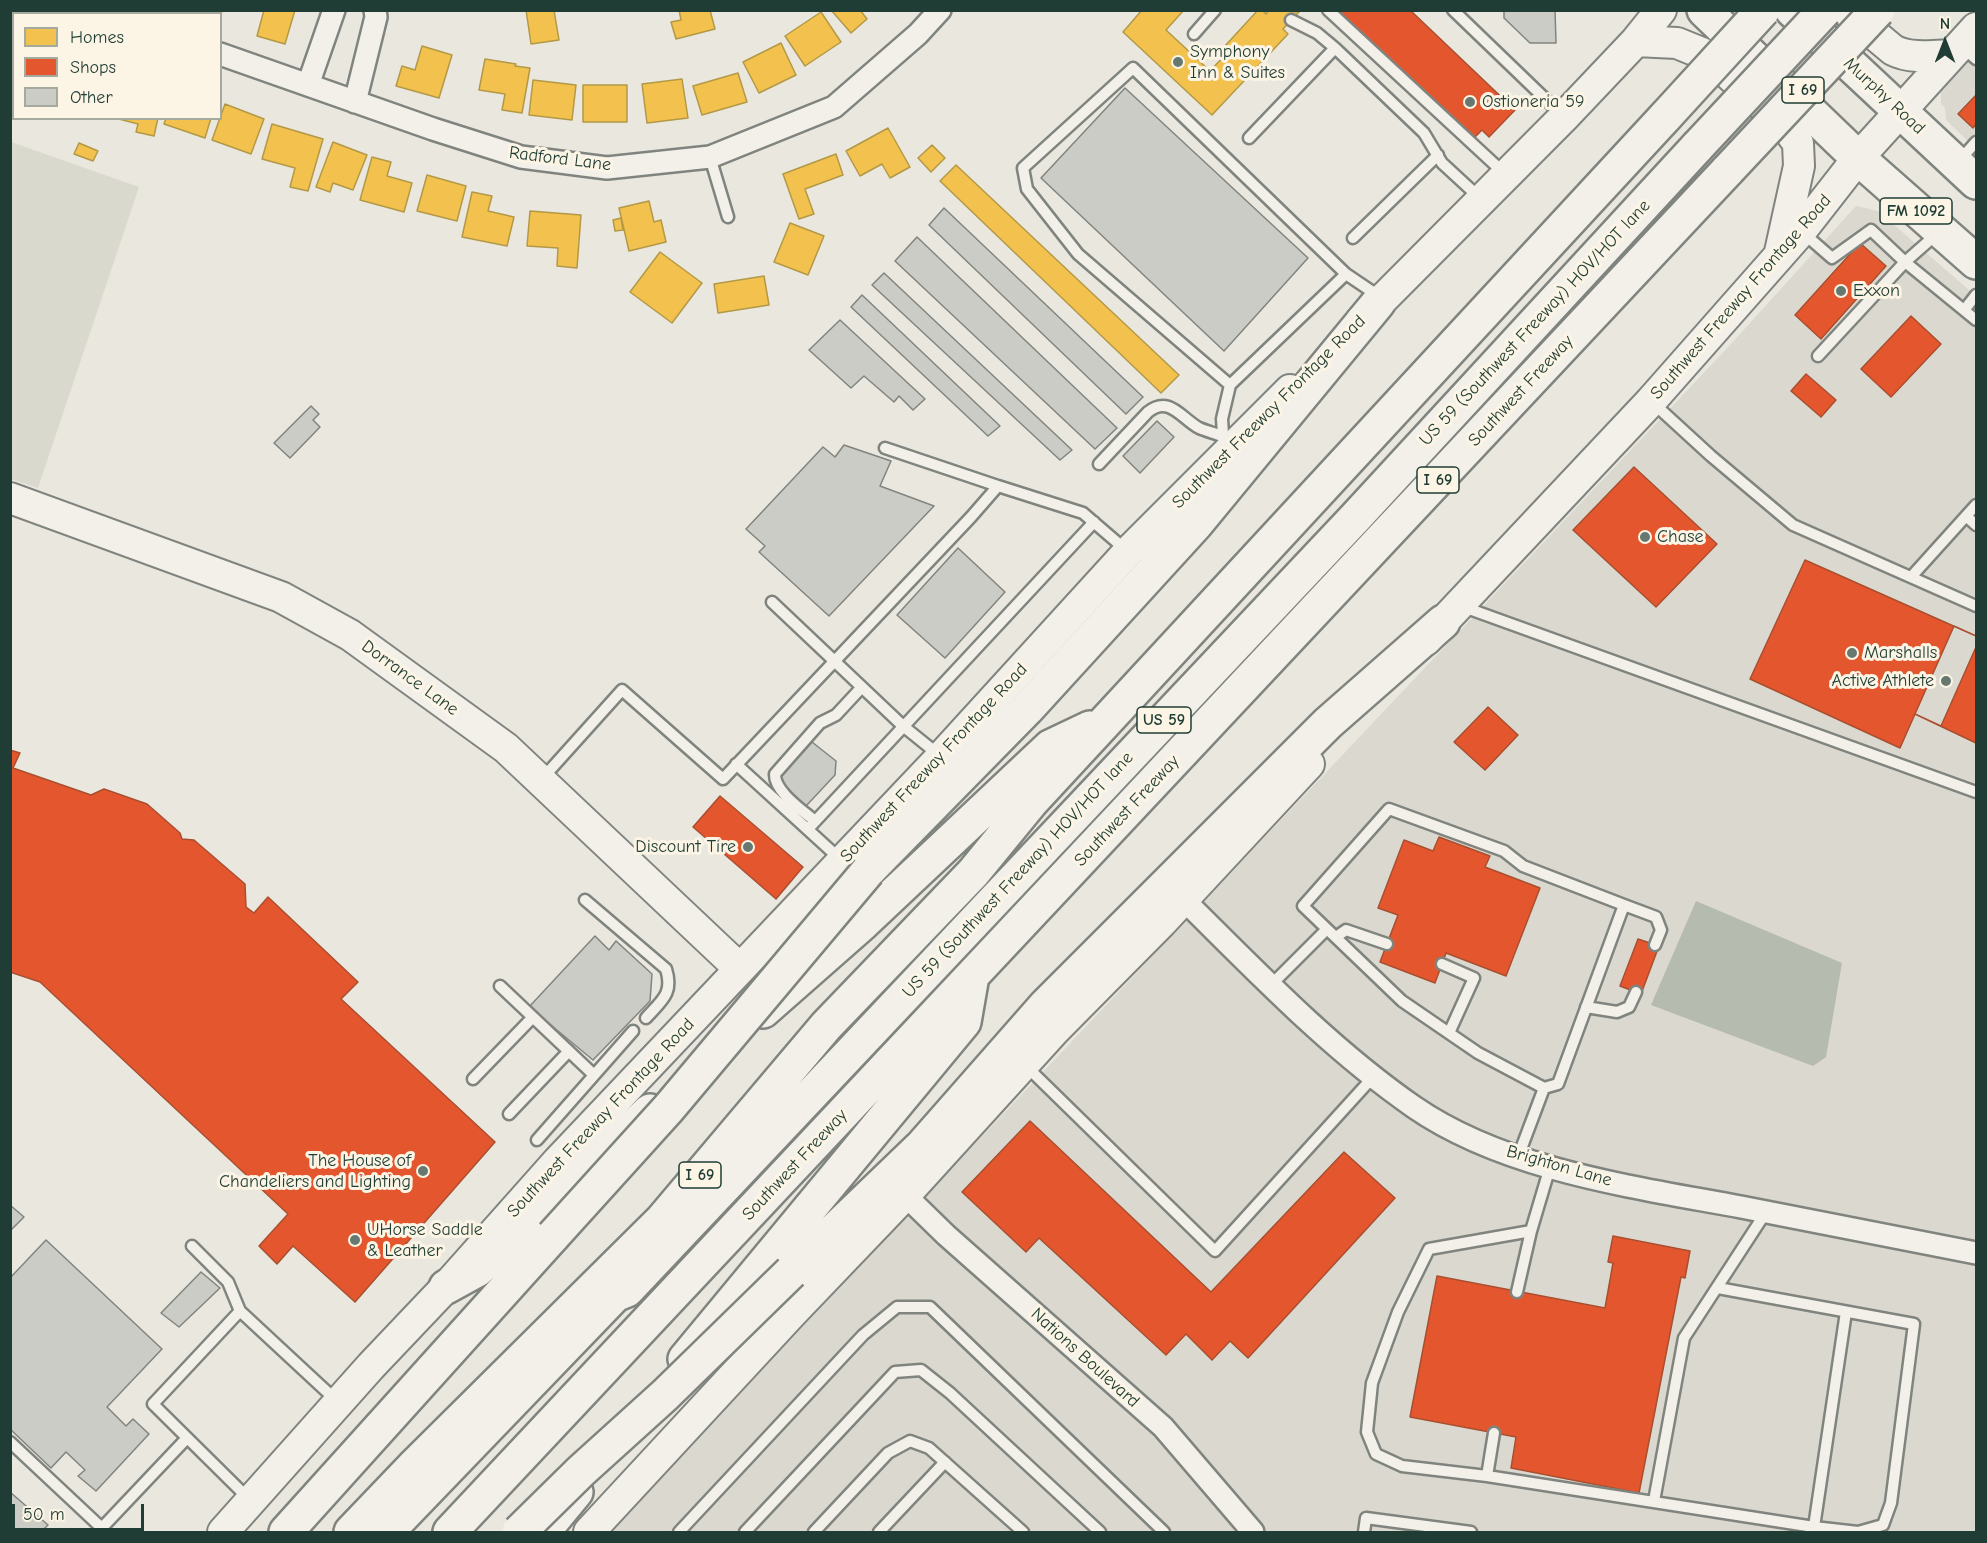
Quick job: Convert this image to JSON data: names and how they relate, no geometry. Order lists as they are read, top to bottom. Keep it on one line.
{"streets":{"main road":["I 69","Murphy Road","FM 1092","Southwest Freeway Frontage Road","US 59 (Southwest Freeway) HOV/HOT lane","Southwest Freeway","Dorrance Lane","US 59"],"street":["Radford Lane","Brighton Lane","Nations Boulevard"]},"crossings":[["Murphy Road","Southwest Freeway Frontage Road"],["FM 1092","Southwest Freeway Frontage Road"],["Southwest Freeway Frontage Road","Dorrance Lane"],["Southwest Freeway Frontage Road","Brighton Lane"],["Southwest Freeway Frontage Road","Nations Boulevard"]],"places":["Symphony Inn & Suites","Ostioneria 59","Exxon","Chase","Marshalls","Active Athlete","Discount Tire","The House of Chandeliers and Lighting","UHorse Saddle & Leather"],"legend":["Homes","Shops","Other"],"scale_bar":"50 m","north":"top"}
